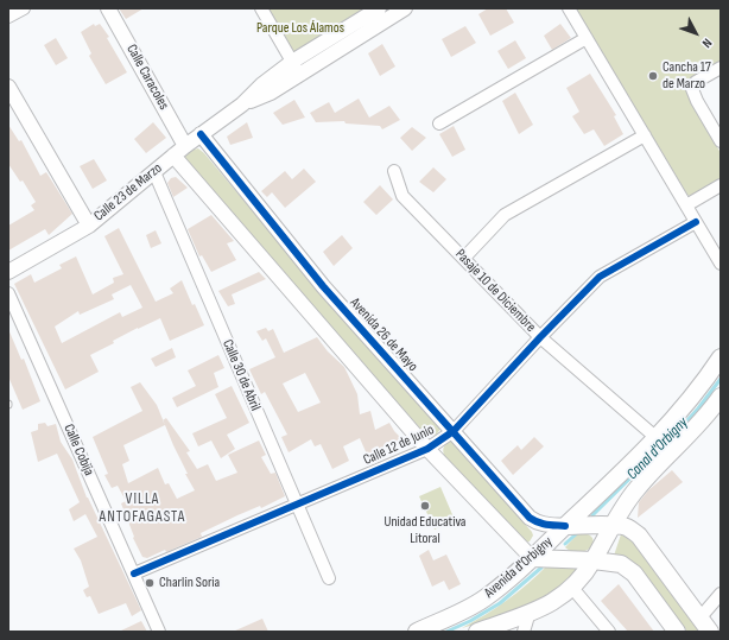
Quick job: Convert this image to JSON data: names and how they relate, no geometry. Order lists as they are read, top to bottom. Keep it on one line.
{"streets":{"main road":["Avenida d'Orbigny"],"street":["Calle Caracoles","Calle 23 de Marzo","Pasaje 10 de Diciembre","Avenida 26 de Mayo","Calle 30 de Abril","Calle 12 de Junio","Calle Cobija"]},"crossings":[["Calle Caracoles","Calle 23 de Marzo"],["Calle 23 de Marzo","Avenida 26 de Mayo"],["Calle 23 de Marzo","Calle 30 de Abril"],["Pasaje 10 de Diciembre","Calle 12 de Junio"],["Pasaje 10 de Diciembre","Avenida d'Orbigny"],["Avenida 26 de Mayo","Calle 12 de Junio"],["Avenida 26 de Mayo","Avenida d'Orbigny"],["Calle 30 de Abril","Calle 12 de Junio"],["Calle 12 de Junio","Calle Cobija"]],"districts":["VILLA ANTOFAGASTA"],"water":["Canal d'Orbigny"],"parks":["Parque Los Álamos"],"places":["Cancha 17 de Marzo","Unidad Educativa Litoral","Charlin Soria"],"north":"bottom right"}
